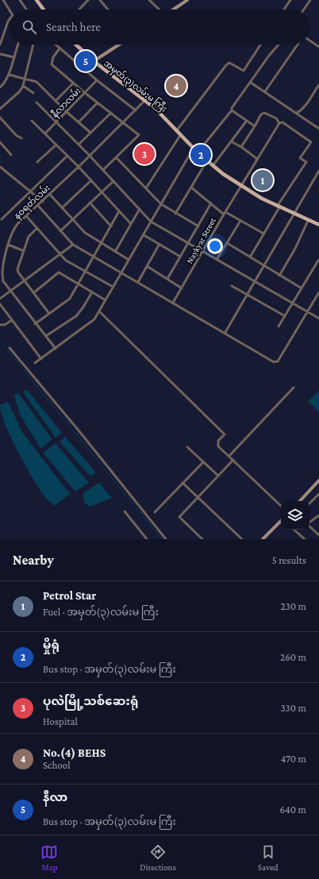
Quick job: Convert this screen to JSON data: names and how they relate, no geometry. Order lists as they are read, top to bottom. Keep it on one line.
{"streets":{"main road":["အမှတ်(၃)လမ်းမ ကြီး"],"street":["နီလာလမ်း","နဝရတ်လမ်း","Naykyar Street"]},"crossings":[["အမှတ်(၃)လမ်းမ ကြီး","နဝရတ်လမ်း"],["အမှတ်(၃)လမ်းမ ကြီး","Naykyar Street"]],"page":{"search":"Search here","pins":["5","4","3","2","1"],"heading":["Nearby","5 results"],"list":[{"mark":"1","name":"Petrol Star","note":"Fuel · အမှတ်(၃)လမ်းမ ကြီး","value":"230 m"},{"mark":"2","name":"မှိုရုံ","note":"Bus stop · အမှတ်(၃)လမ်းမ ကြီး","value":"260 m"},{"mark":"3","name":"ပုလဲမြို့သစ်ဆေးရုံ","note":"Hospital","value":"330 m"},{"mark":"4","name":"No.(4) BEHS","note":"School","value":"470 m"},{"mark":"5","name":"နီလာ","note":"Bus stop · အမှတ်(၃)လမ်းမ ကြီး","value":"640 m"}],"nav":["Map","Directions","Saved"]}}
